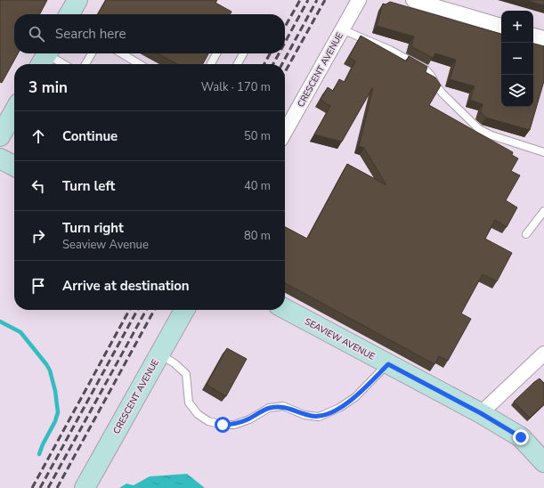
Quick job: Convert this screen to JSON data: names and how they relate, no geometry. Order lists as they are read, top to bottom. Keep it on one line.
{"streets":{"main road":["CRESCENT AVENUE","SEAVIEW AVENUE"]},"page":{"map_buttons":["+","−"],"search":"Search here","heading":["3 min","Walk · 170 m"],"list":[["Continue","50 m"],["Turn left","40 m"],["Turn right","Seaview Avenue","80 m"],"Arrive at destination"]}}
